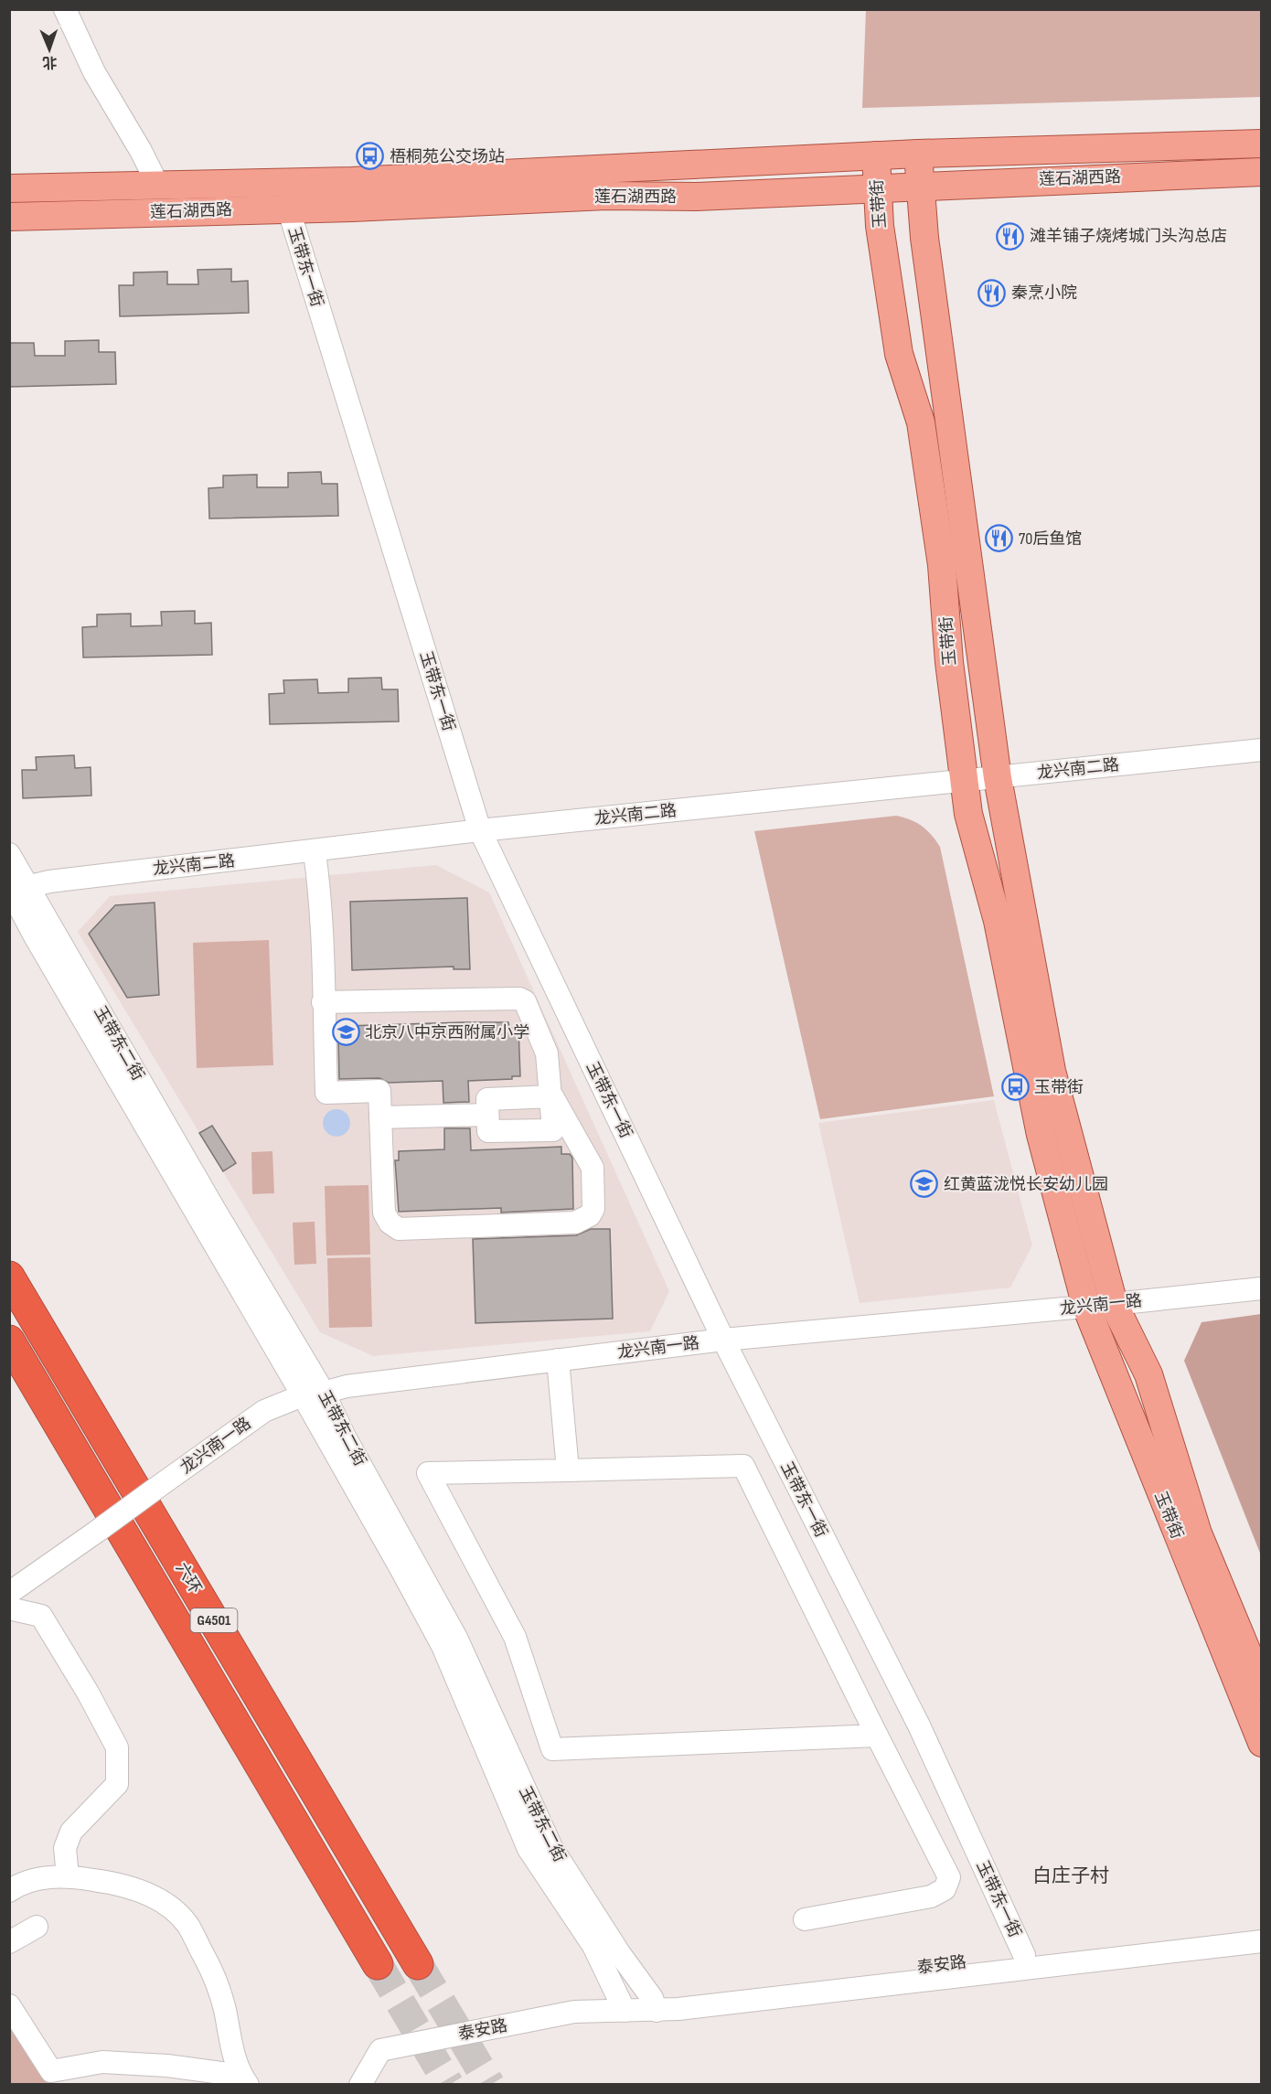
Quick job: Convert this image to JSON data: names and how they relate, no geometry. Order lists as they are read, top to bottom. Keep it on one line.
{"streets":{"highway":["六环","G4501"],"main road":["莲石湖西路","玉带街"],"street":["玉带东一街","龙兴南二路","玉带东二街","龙兴南一路","泰安路"]},"crossings":[["莲石湖西路","玉带街"],["莲石湖西路","玉带东一街"],["玉带街","龙兴南二路"],["玉带街","龙兴南一路"],["玉带东一街","龙兴南二路"],["玉带东一街","龙兴南一路"],["玉带东一街","泰安路"],["龙兴南二路","玉带东二街"],["玉带东二街","龙兴南一路"],["玉带东二街","泰安路"]],"districts":["白庄子村"],"places":{"bus stop":["梧桐苑公交场站","玉带街"],"restaurant":["滩羊铺子烧烤城门头沟总店","秦烹小院","70后鱼馆"],"school or university":["北京八中京西附属小学","红黄蓝泷悦长安幼儿园"]},"north":"bottom"}
